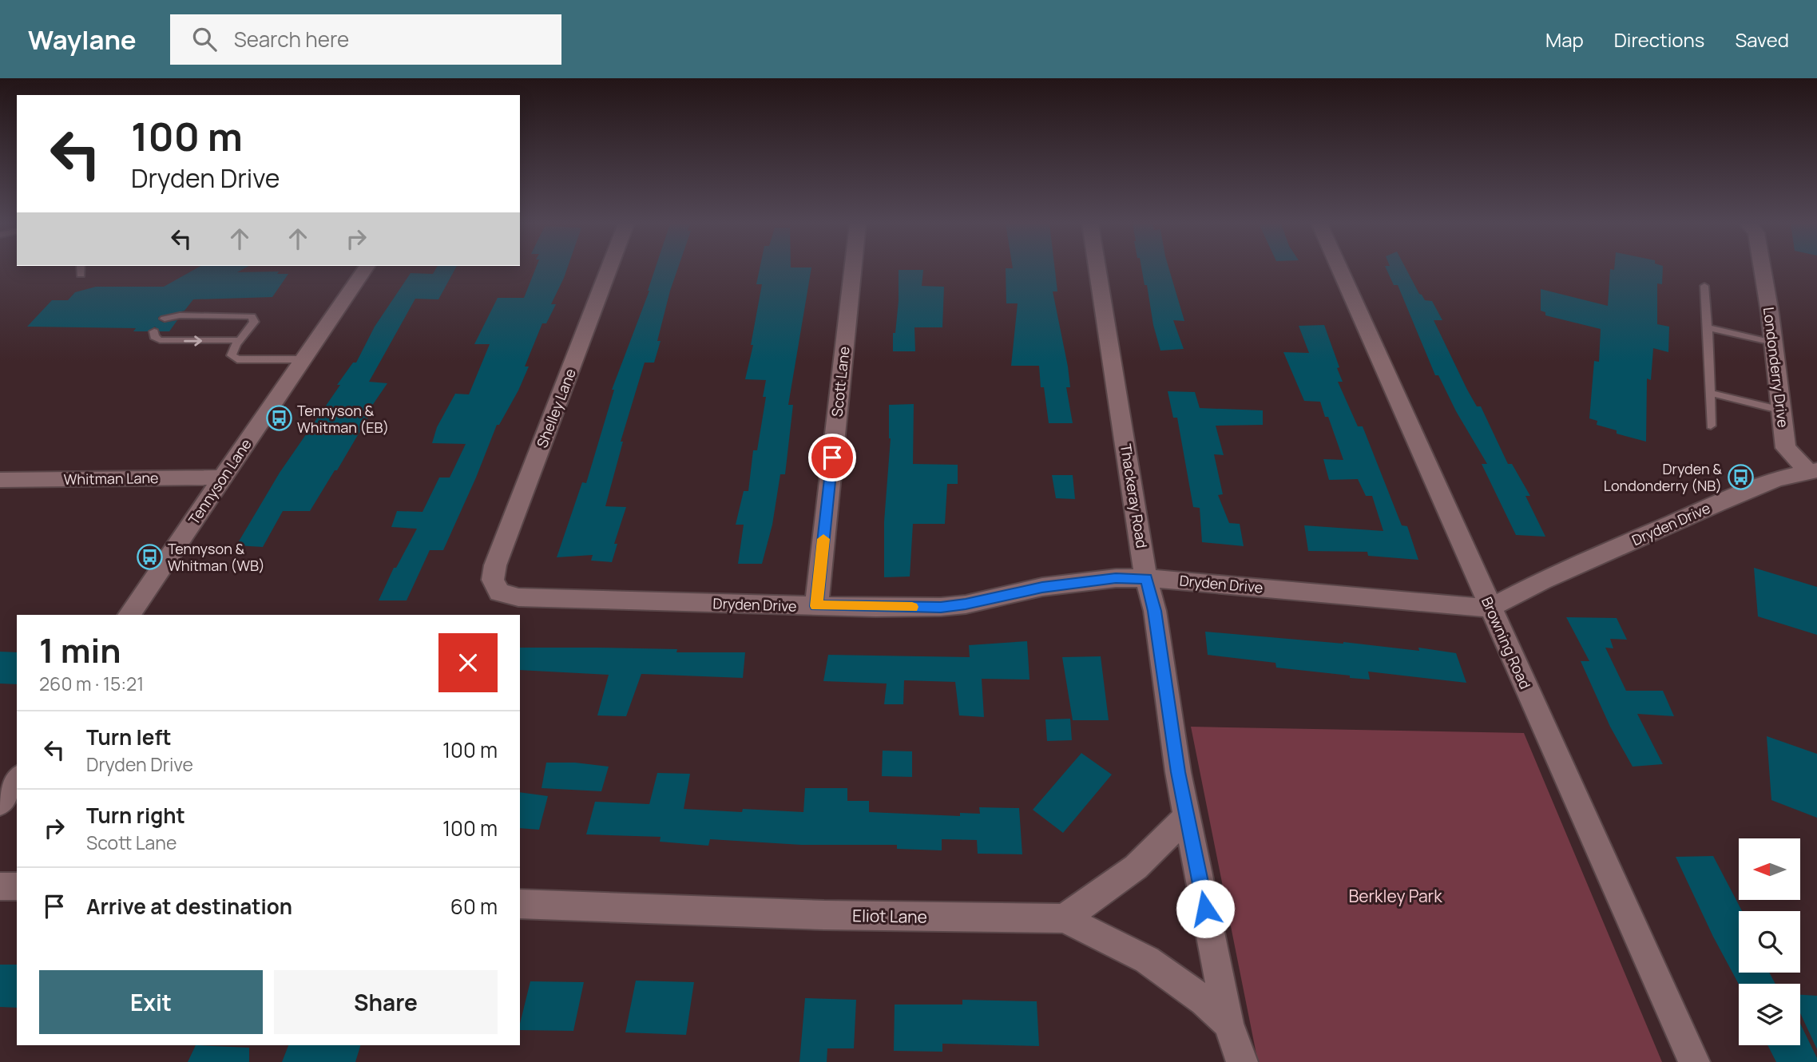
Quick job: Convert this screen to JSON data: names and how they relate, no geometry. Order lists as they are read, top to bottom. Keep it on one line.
{"streets":{"street":["Londonderry Drive","Scott Lane","Shelley Lane","Whitman Lane","Tennyson Lane","Thackeray Road","Dryden Drive","Browning Road","Eliot Lane"]},"crossings":[["Londonderry Drive","Dryden Drive"],["Scott Lane","Dryden Drive"],["Shelley Lane","Dryden Drive"],["Whitman Lane","Tennyson Lane"],["Thackeray Road","Dryden Drive"],["Thackeray Road","Eliot Lane"],["Dryden Drive","Browning Road"]],"parks":["Berkley Park"],"places":{"bus stop":["Tennyson & Whitman (EB)","Dryden & Londonderry (NB)","Tennyson & Whitman (WB)"]},"north":"left","page":{"header":"Waylane","search":"Search here","nav":["Map","Directions","Saved"],"turn":["100 m","Dryden Drive"],"heading":["1 min","260 m · 15:21"],"list":[{"name":"Turn left","note":"Dryden Drive","value":"100 m"},{"name":"Turn right","note":"Scott Lane","value":"100 m"},{"name":"Arrive at destination","value":"60 m"}],"buttons":["Exit","Share"]}}
